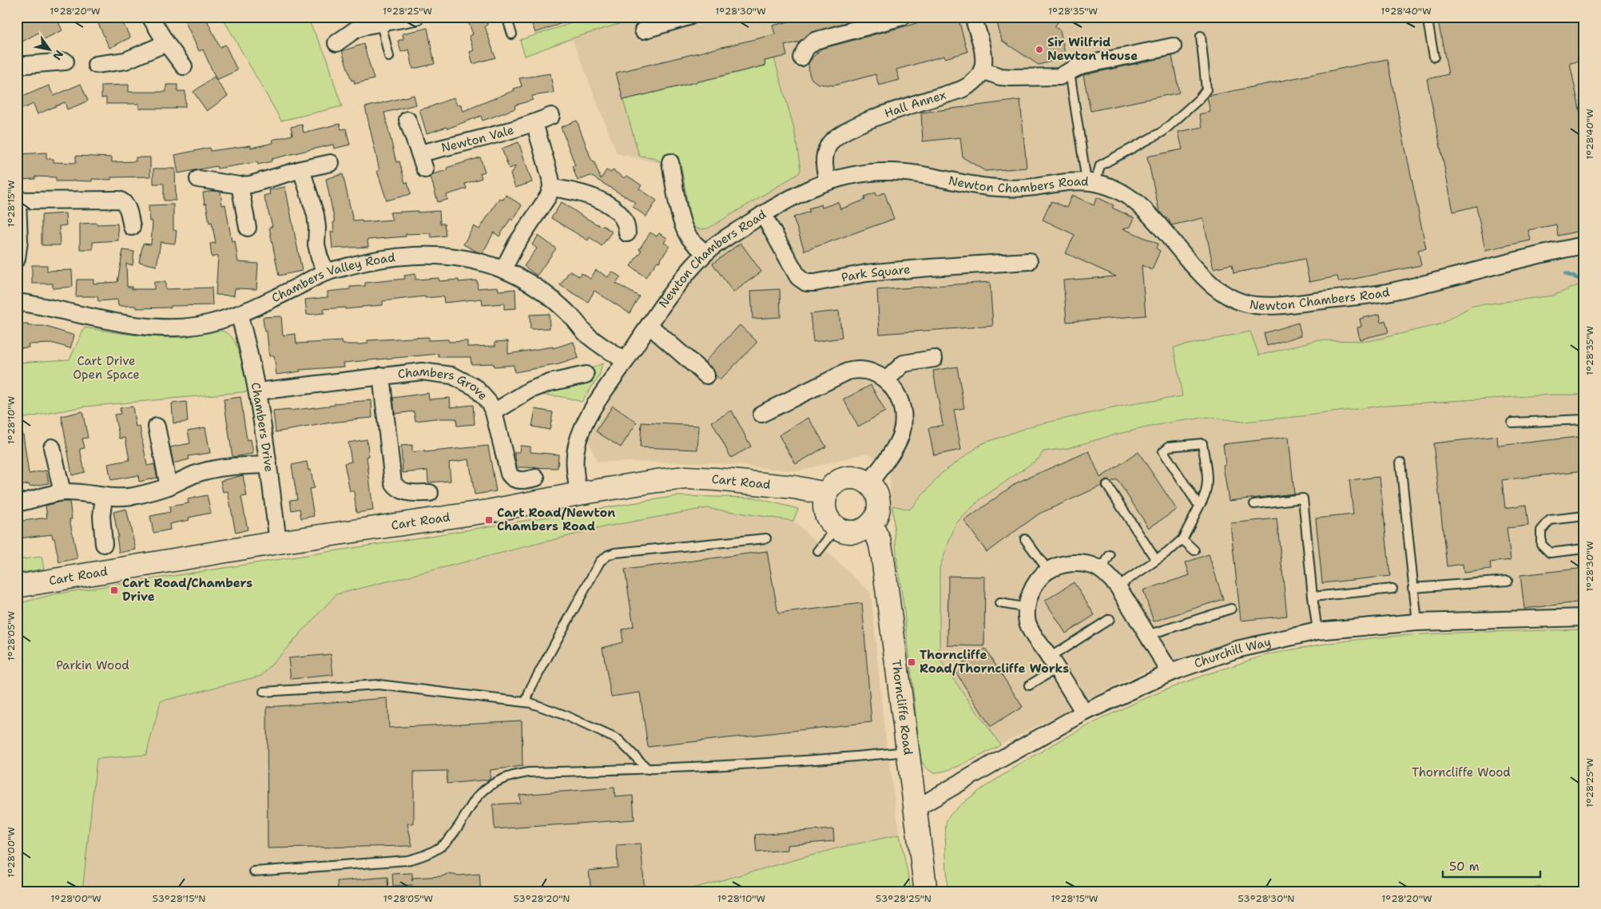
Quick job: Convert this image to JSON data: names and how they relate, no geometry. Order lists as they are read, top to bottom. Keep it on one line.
{"streets":{"street":["Hall Annex","Newton Vale","Newton Chambers Road","Park Square","Chambers Valley Road","Chambers Grove","Chambers Drive","Cart Road","Churchill Way","Thorncliffe Road"]},"crossings":[["Hall Annex","Newton Chambers Road"],["Newton Chambers Road","Park Square"],["Newton Chambers Road","Chambers Valley Road"],["Newton Chambers Road","Cart Road"],["Chambers Valley Road","Chambers Drive"],["Chambers Grove","Chambers Drive"],["Chambers Drive","Cart Road"],["Cart Road","Thorncliffe Road"],["Churchill Way","Thorncliffe Road"]],"parks":["Cart Drive Open Space","Parkin Wood","Thorncliffe Wood"],"places":{"other":["Sir Wilfrid Newton House"],"transit":["Cart Road/Newton Chambers Road","Cart Road/Chambers Drive","Thorncliffe Road/Thorncliffe Works"]},"scale_bar":"50 m","north":"bottom right","coordinates":["1°28'20\"W","1°28'25\"W","1°28'30\"W","1°28'35\"W","1°28'40\"W","1°28'15\"W","1°28'10\"W","1°28'05\"W","1°28'00\"W","53°28'15\"N","53°28'20\"N","53°28'25\"N","53°28'30\"N"]}
